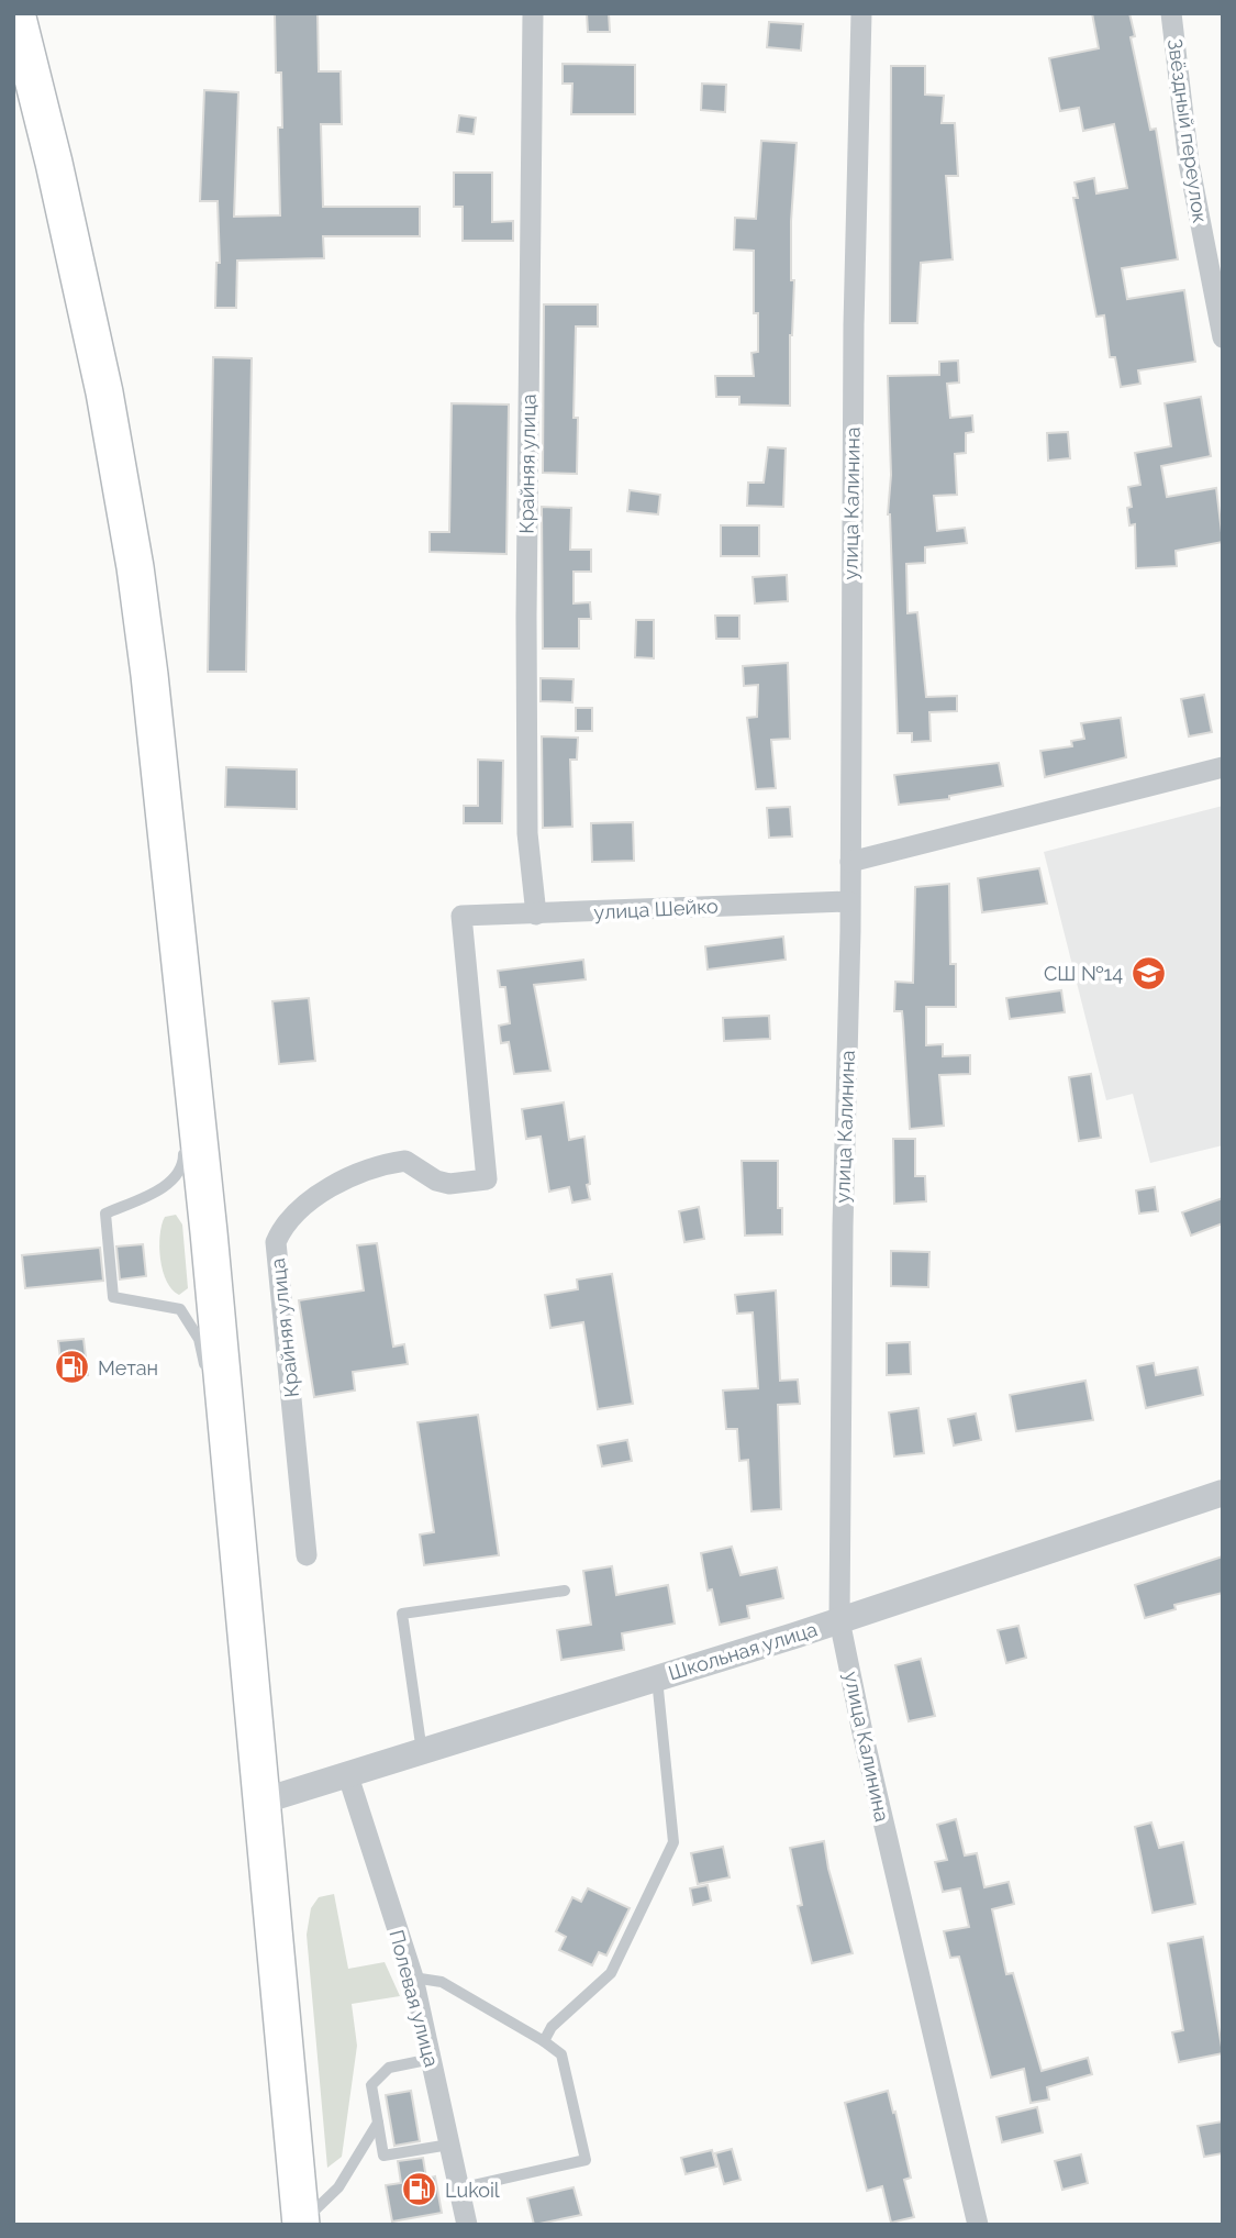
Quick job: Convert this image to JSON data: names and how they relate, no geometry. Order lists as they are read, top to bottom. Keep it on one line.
{"streets":{"street":["Звёздный переулок","Крайняя улица","улица Калинина","улица Шейко","Школьная улица","Полевая улица"]},"crossings":[["Крайняя улица","улица Шейко"],["улица Калинина","улица Шейко"],["улица Калинина","Школьная улица"],["Школьная улица","Полевая улица"]],"places":{"school or university":["СШ №14"],"fuel station":["Метан","Lukoil"]}}
